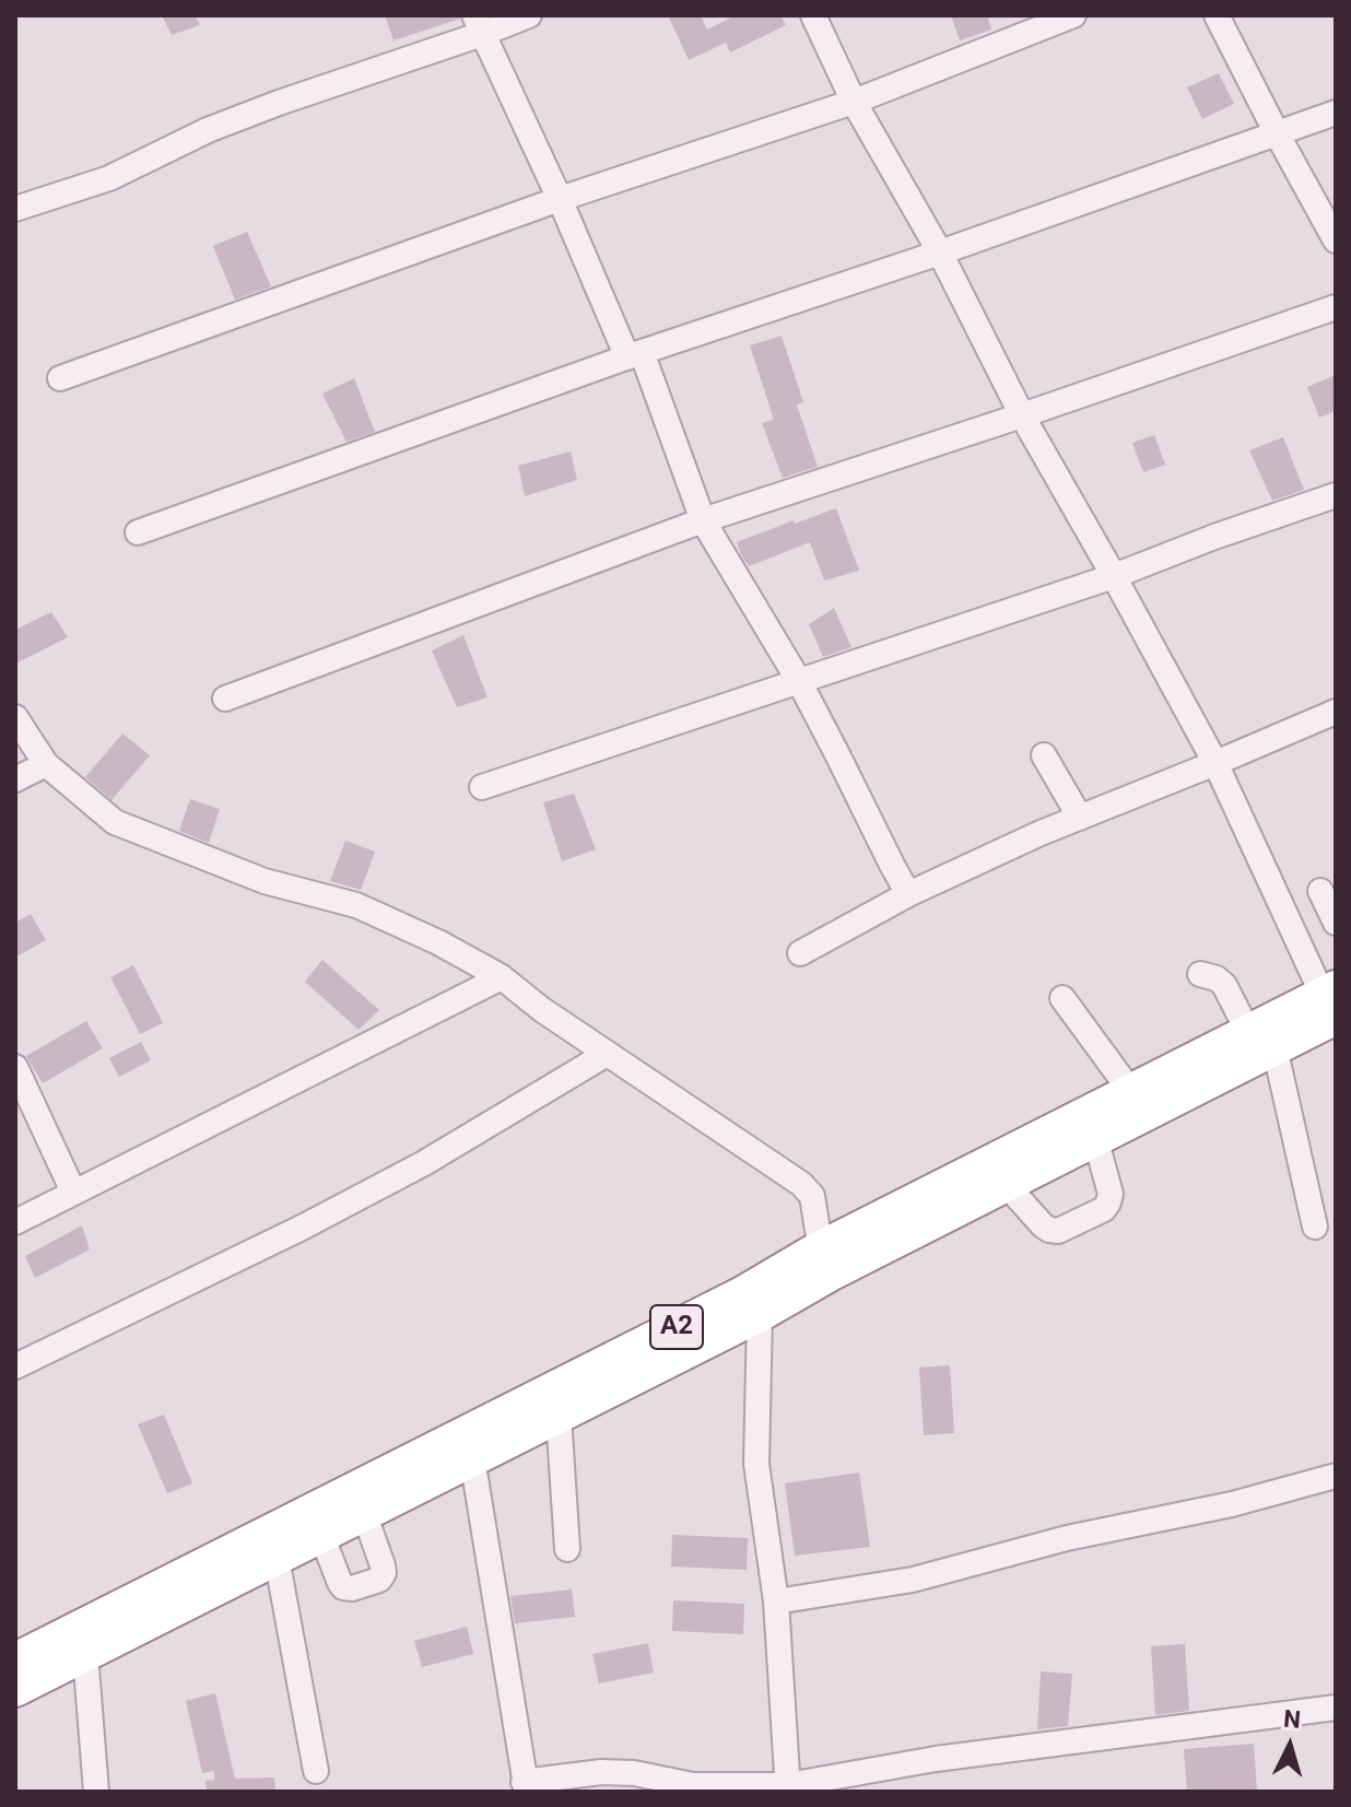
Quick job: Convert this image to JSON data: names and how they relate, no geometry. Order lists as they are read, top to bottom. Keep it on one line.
{"streets":{"highway":["A2"]},"north":"top"}
